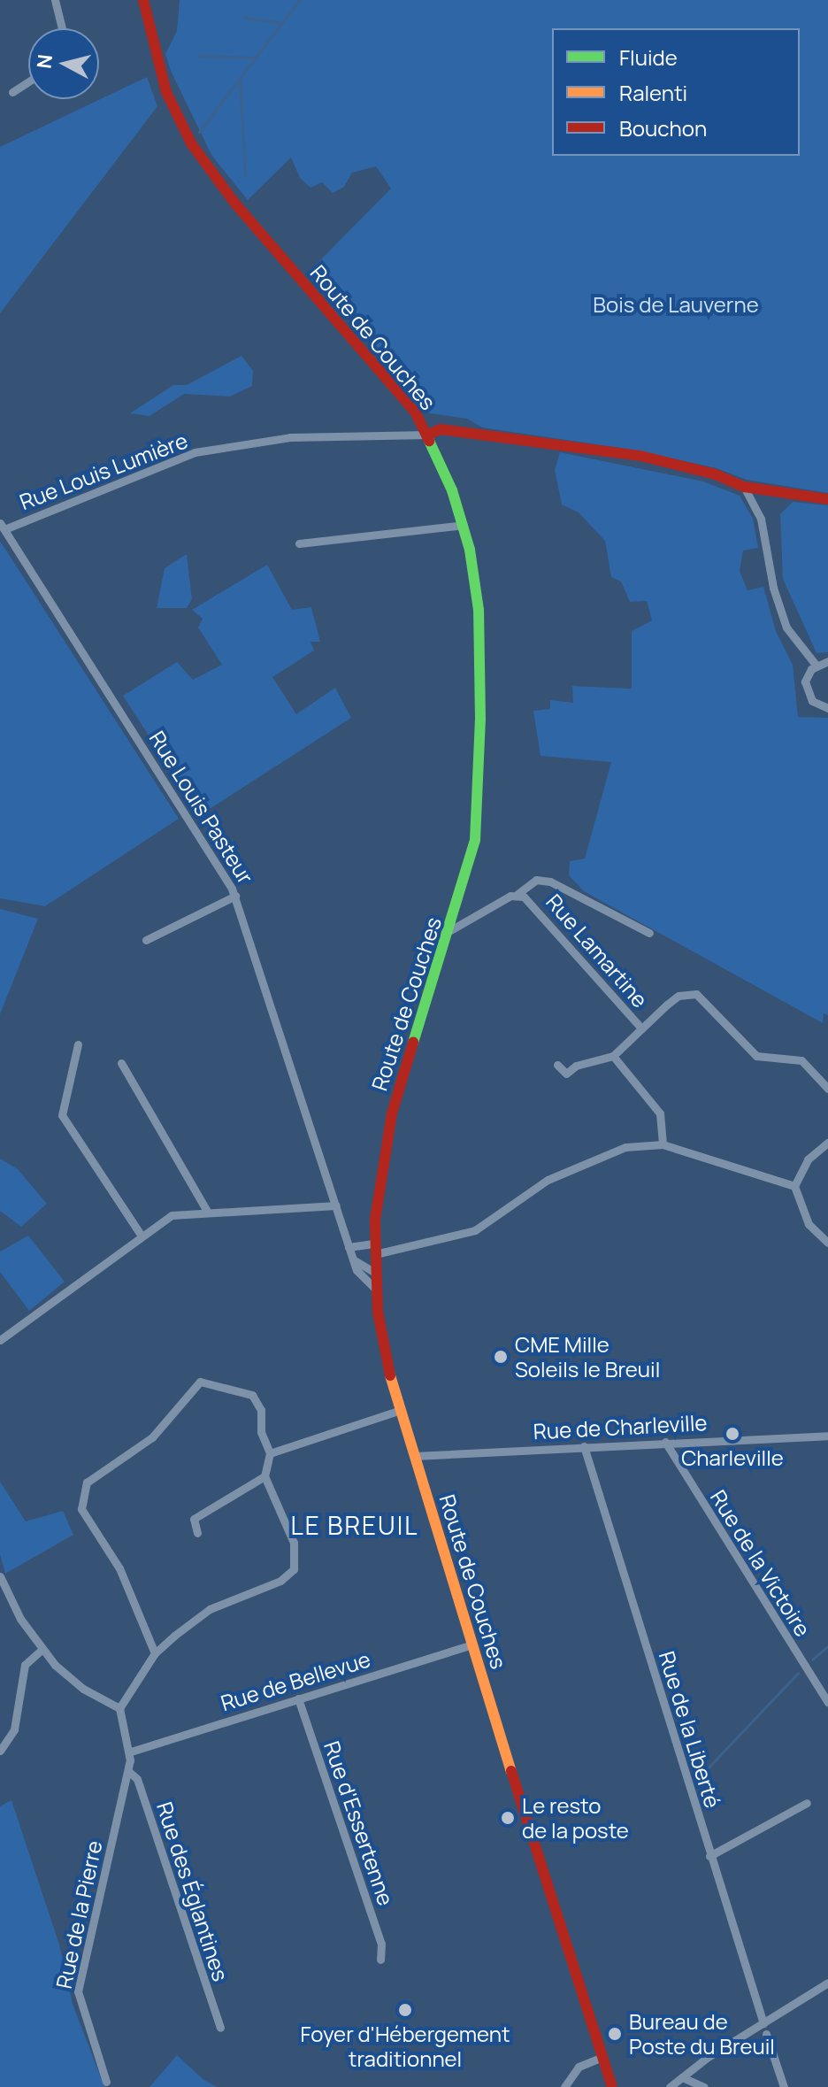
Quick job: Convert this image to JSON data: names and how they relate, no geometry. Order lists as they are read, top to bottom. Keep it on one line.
{"streets":{"main road":["Route de Couches"],"street":["Rue Louis Lumière","Rue Louis Pasteur","Rue Lamartine","Rue de Charleville","Rue de la Victoire","Rue de Bellevue","Rue de la Liberté","Rue d'Essertenne","Rue des Églantines","Rue de la Pierre"]},"crossings":[["Route de Couches","Rue Louis Lumière"],["Route de Couches","Rue Louis Pasteur"],["Route de Couches","Rue Lamartine"],["Route de Couches","Rue de Charleville"],["Route de Couches","Rue de Bellevue"],["Rue Louis Lumière","Rue Louis Pasteur"],["Rue de Charleville","Rue de la Victoire"],["Rue de Charleville","Rue de la Liberté"],["Rue de Bellevue","Rue d'Essertenne"],["Rue de Bellevue","Rue de la Pierre"],["Rue des Églantines","Rue de la Pierre"]],"districts":["LE BREUIL"],"parks":["Bois de Lauverne"],"places":["CME Mille Soleils le Breuil","Charleville","Le resto de la poste","Foyer d'Hébergement traditionnel","Bureau de Poste du Breuil"],"legend":["Fluide","Ralenti","Bouchon"],"north":"left"}
